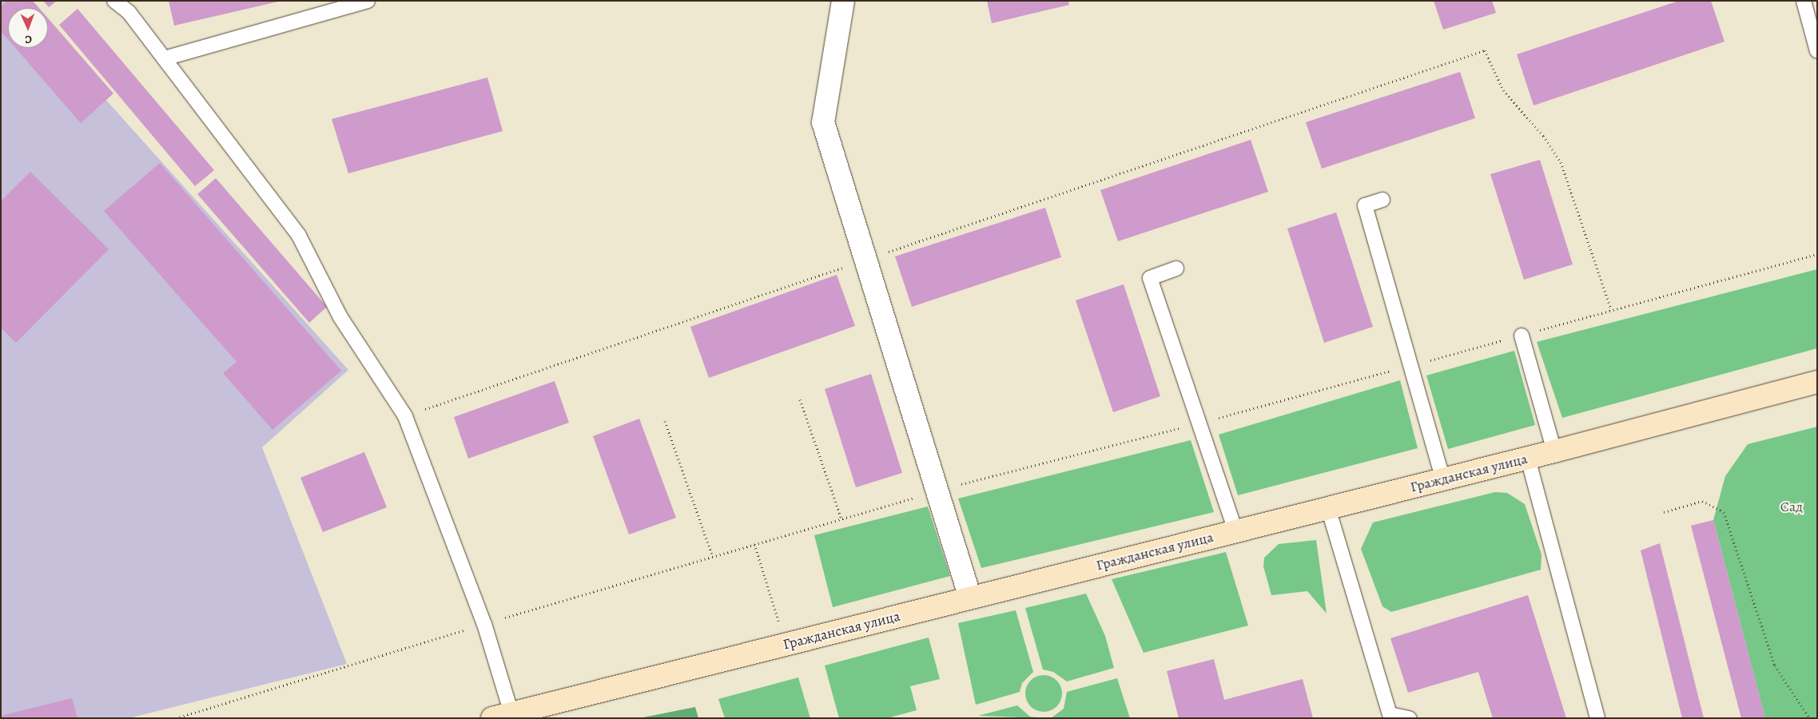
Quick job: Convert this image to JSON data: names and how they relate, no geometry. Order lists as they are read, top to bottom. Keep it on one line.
{"streets":{"main road":["Гражданская улица"]},"parks":["Сад"],"north":"bottom"}
